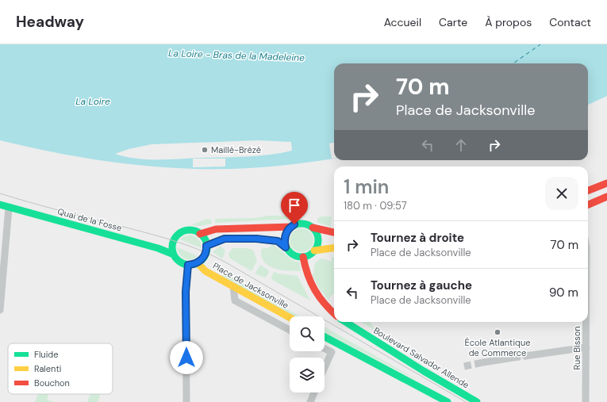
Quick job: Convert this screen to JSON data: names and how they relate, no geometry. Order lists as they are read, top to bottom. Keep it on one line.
{"streets":{"main road":["Quai de la Fosse","Place de Jacksonville","Boulevard Salvador Allende"],"street":["Rue Bisson"]},"crossings":[["Quai de la Fosse","Place de Jacksonville"]],"water":["La Loire - Bras de la Madeleine","La Loire"],"places":["Maillé-Brézé","École Atlantique de Commerce"],"legend":["Fluide","Ralenti","Bouchon"],"page":{"header":"Headway","nav":["Accueil","Carte","À propos","Contact"],"turn":["70 m","Place de Jacksonville"],"heading":["1 min","180 m · 09:57"],"list":[{"name":"Tournez à droite","note":"Place de Jacksonville","value":"70 m"},{"name":"Tournez à gauche","note":"Place de Jacksonville","value":"90 m"}]}}
